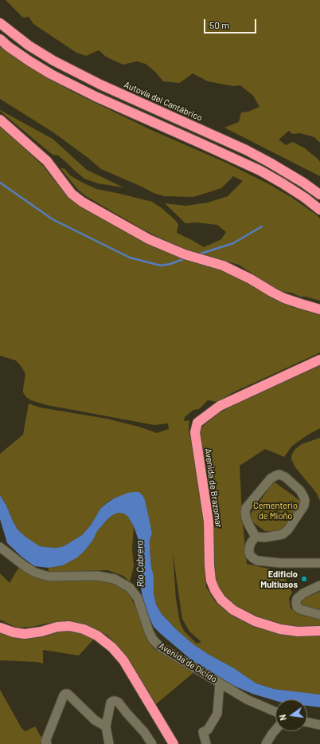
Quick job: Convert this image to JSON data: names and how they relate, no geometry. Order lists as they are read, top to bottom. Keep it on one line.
{"streets":{"highway":["Autovía del Cantábrico","Avenida de Brazomar"],"street":["Avenida de Dícido"]},"water":["Río Cabrera"],"parks":["Cementerio de Mioño"],"places":["Edificio Multiusos"],"scale_bar":"50 m","north":"left"}
